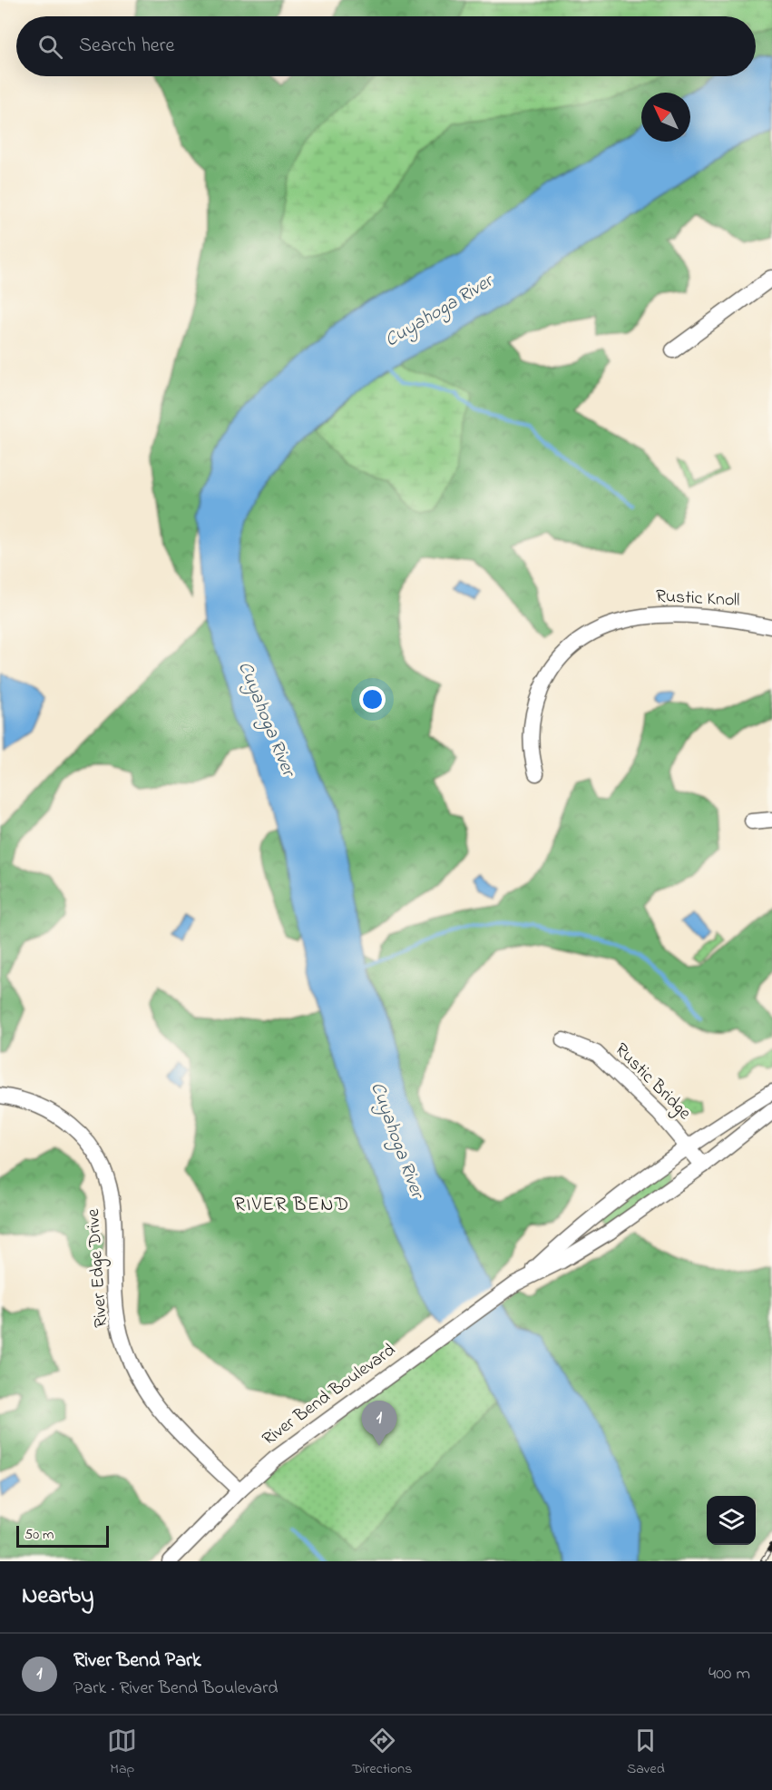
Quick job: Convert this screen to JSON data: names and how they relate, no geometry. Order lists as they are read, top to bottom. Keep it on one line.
{"streets":{"street":["Rustic Knoll","Rustic Bridge","River Edge Drive","River Bend Boulevard"]},"crossings":[["Rustic Bridge","River Bend Boulevard"],["River Edge Drive","River Bend Boulevard"]],"districts":["RIVER BEND"],"water":["Cuyahoga River"],"scale_bar":"50 m","north":"top left","page":{"search":"Search here","pins":"1","scale":"50 m","heading":"Nearby","list":[{"mark":"1","name":"River Bend Park","note":"Park · River Bend Boulevard","value":"400 m"}],"nav":["Map","Directions","Saved"]}}
